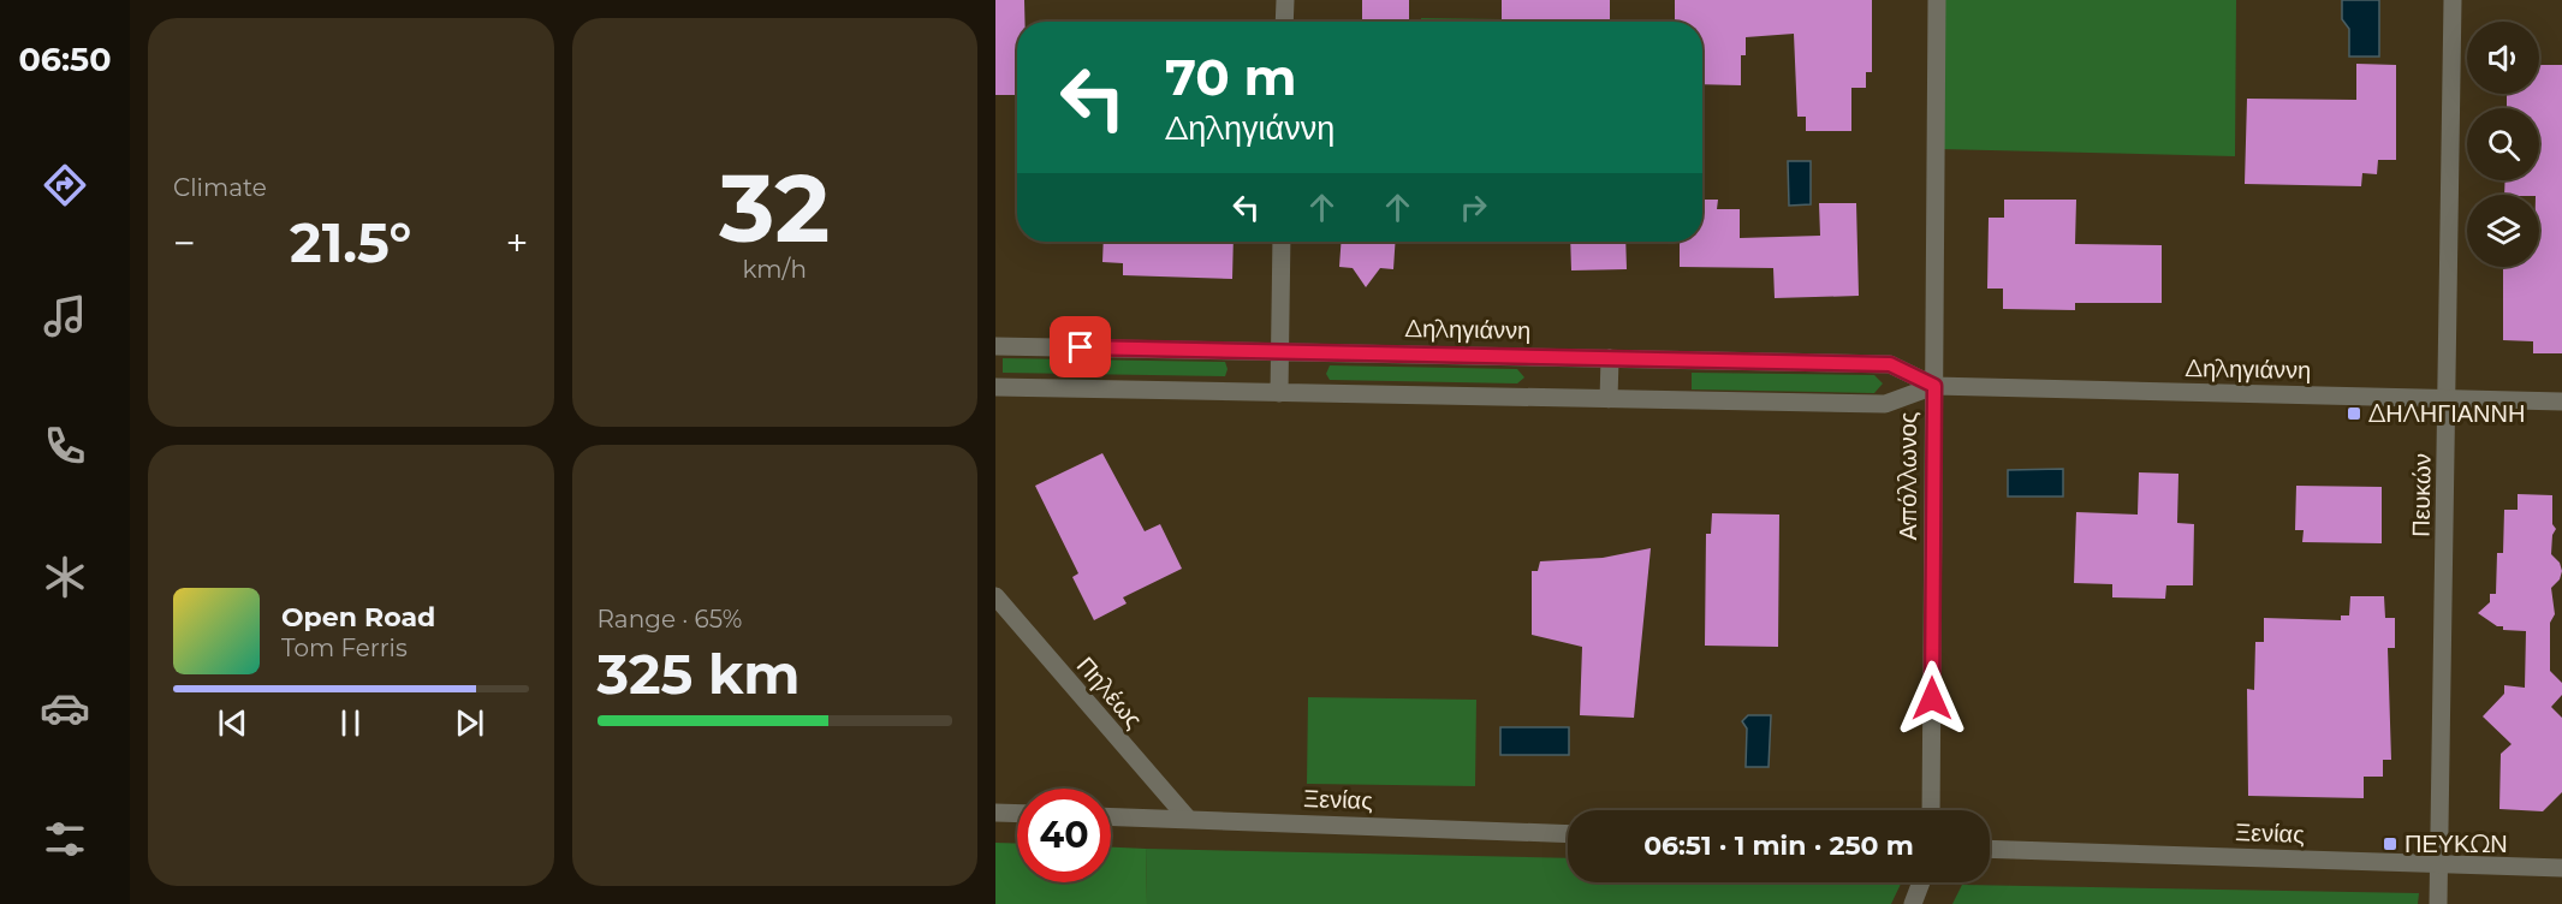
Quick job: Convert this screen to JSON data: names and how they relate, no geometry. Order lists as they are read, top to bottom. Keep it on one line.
{"streets":{"street":["Δηληγιάννη","Απόλλωνος","Πευκών","Πηλέως","Ξενίας"]},"crossings":[["Δηληγιάννη","Απόλλωνος"],["Δηληγιάννη","Πευκών"],["Πευκών","Ξενίας"],["Πηλέως","Ξενίας"]],"places":{"transit":["ΔΗΛΗΓΙΑΝΝΗ","ΠΕΥΚΩΝ"]},"page":{"tabs":"06:50","tile":["Climate",["32","km/h"],["Range · 65%","325 km"]],"turn":["70 m","Δηληγιάννη"],"heat":["−","21.5°","+"],"song":["Open Road","Tom Ferris"],"limit":"40","trip":"06:51 · 1 min · 250 m"}}
